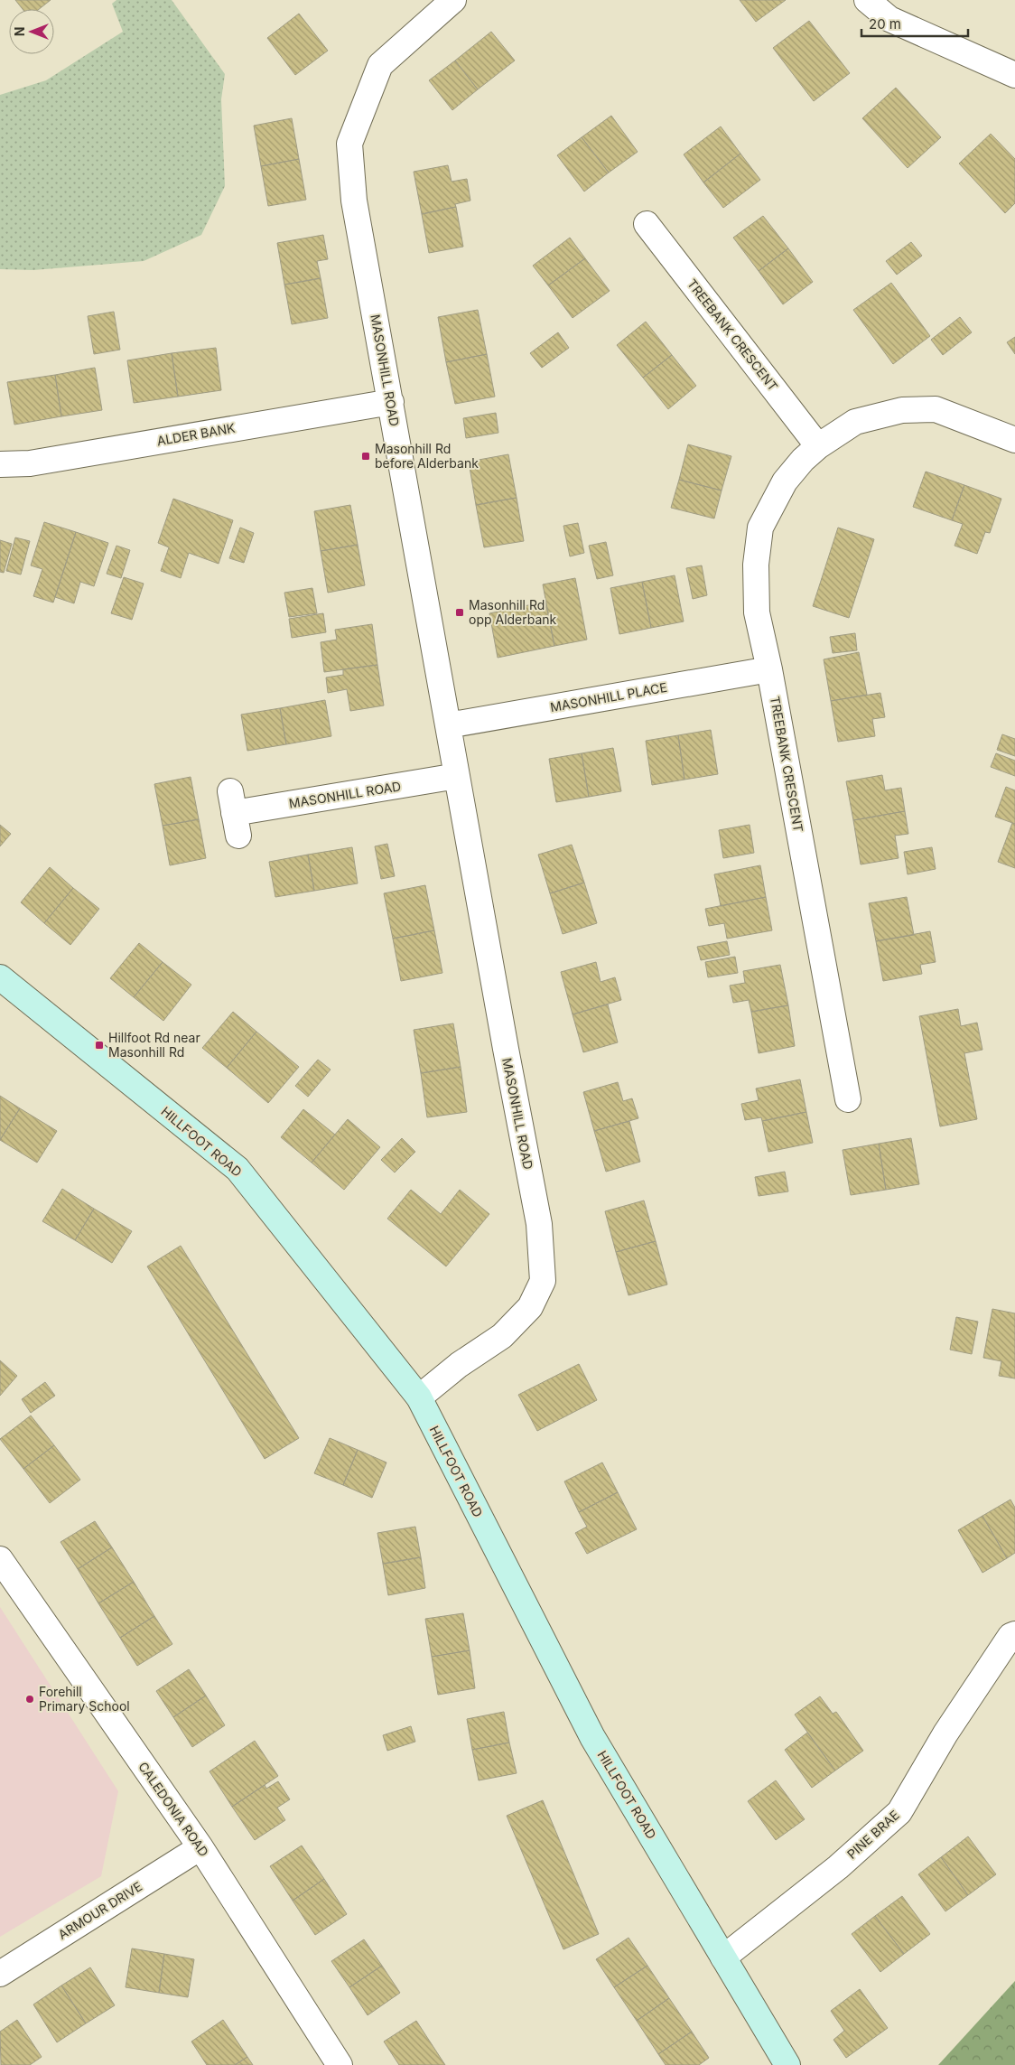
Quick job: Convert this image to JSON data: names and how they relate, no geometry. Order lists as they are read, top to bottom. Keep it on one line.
{"streets":{"street":["TREEBANK CRESCENT","MASONHILL ROAD","ALDER BANK","MASONHILL PLACE","HILLFOOT ROAD","CALEDONIA ROAD","PINE BRAE","ARMOUR DRIVE"]},"crossings":[["TREEBANK CRESCENT","MASONHILL PLACE"],["MASONHILL ROAD","ALDER BANK"],["MASONHILL ROAD","MASONHILL PLACE"],["MASONHILL ROAD","HILLFOOT ROAD"],["HILLFOOT ROAD","PINE BRAE"],["CALEDONIA ROAD","ARMOUR DRIVE"]],"places":{"transit":["Masonhill Rd before Alderbank","Masonhill Rd opp Alderbank","Hillfoot Rd near Masonhill Rd"],"other":["Forehill Primary School"]},"scale_bar":"20 m","north":"left"}
